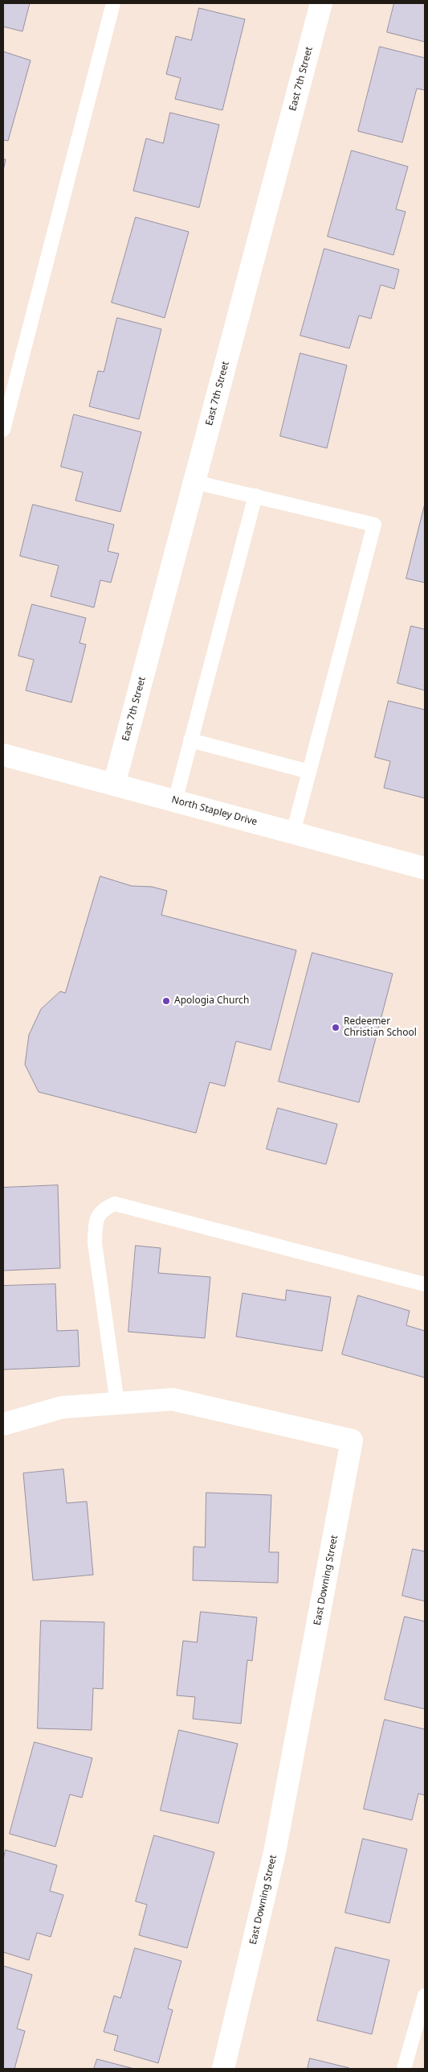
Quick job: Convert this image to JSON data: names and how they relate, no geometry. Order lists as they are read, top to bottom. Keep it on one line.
{"streets":{"street":["East 7th Street","North Stapley Drive","East Downing Street"]},"crossings":[["East 7th Street","North Stapley Drive"]],"places":["Apologia Church","Redeemer Christian School"]}
